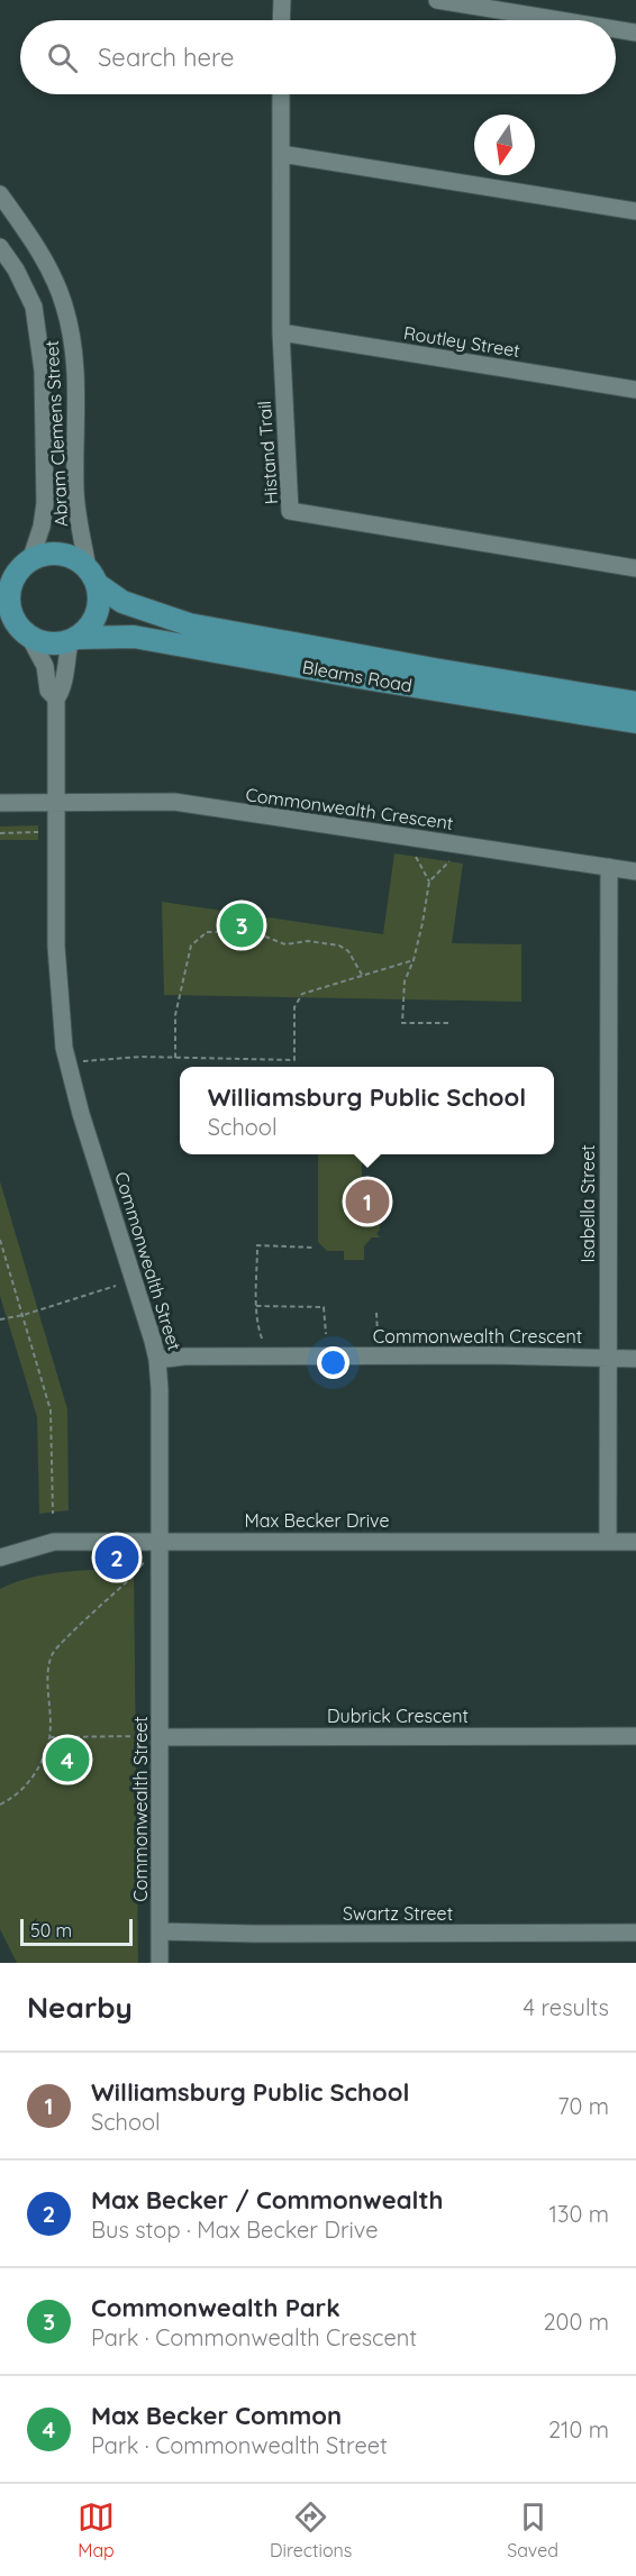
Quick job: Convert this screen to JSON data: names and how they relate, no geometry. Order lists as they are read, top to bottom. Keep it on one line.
{"streets":{"main road":["Bleams Road"],"street":["Routley Street","Abram Clemens Street","Histand Trail","Commonwealth Crescent","Isabella Street","Commonwealth Street","Max Becker Drive","Dubrick Crescent","Swartz Street"]},"crossings":[["Routley Street","Histand Trail"],["Abram Clemens Street","Bleams Road"],["Abram Clemens Street","Commonwealth Street"],["Bleams Road","Commonwealth Street"],["Commonwealth Crescent","Isabella Street"],["Commonwealth Crescent","Commonwealth Street"],["Isabella Street","Max Becker Drive"],["Commonwealth Street","Max Becker Drive"],["Commonwealth Street","Dubrick Crescent"],["Commonwealth Street","Swartz Street"]],"scale_bar":"50 m","north":"bottom","page":{"search":"Search here","pins":["3","1","2","4"],"popup":["Williamsburg Public School","School"],"scale":"50 m","heading":["Nearby","4 results"],"list":[{"mark":"1","name":"Williamsburg Public School","note":"School","value":"70 m"},{"mark":"2","name":"Max Becker / Commonwealth","note":"Bus stop · Max Becker Drive","value":"130 m"},{"mark":"3","name":"Commonwealth Park","note":"Park · Commonwealth Crescent","value":"200 m"},{"mark":"4","name":"Max Becker Common","note":"Park · Commonwealth Street","value":"210 m"}],"nav":["Map","Directions","Saved"]}}
